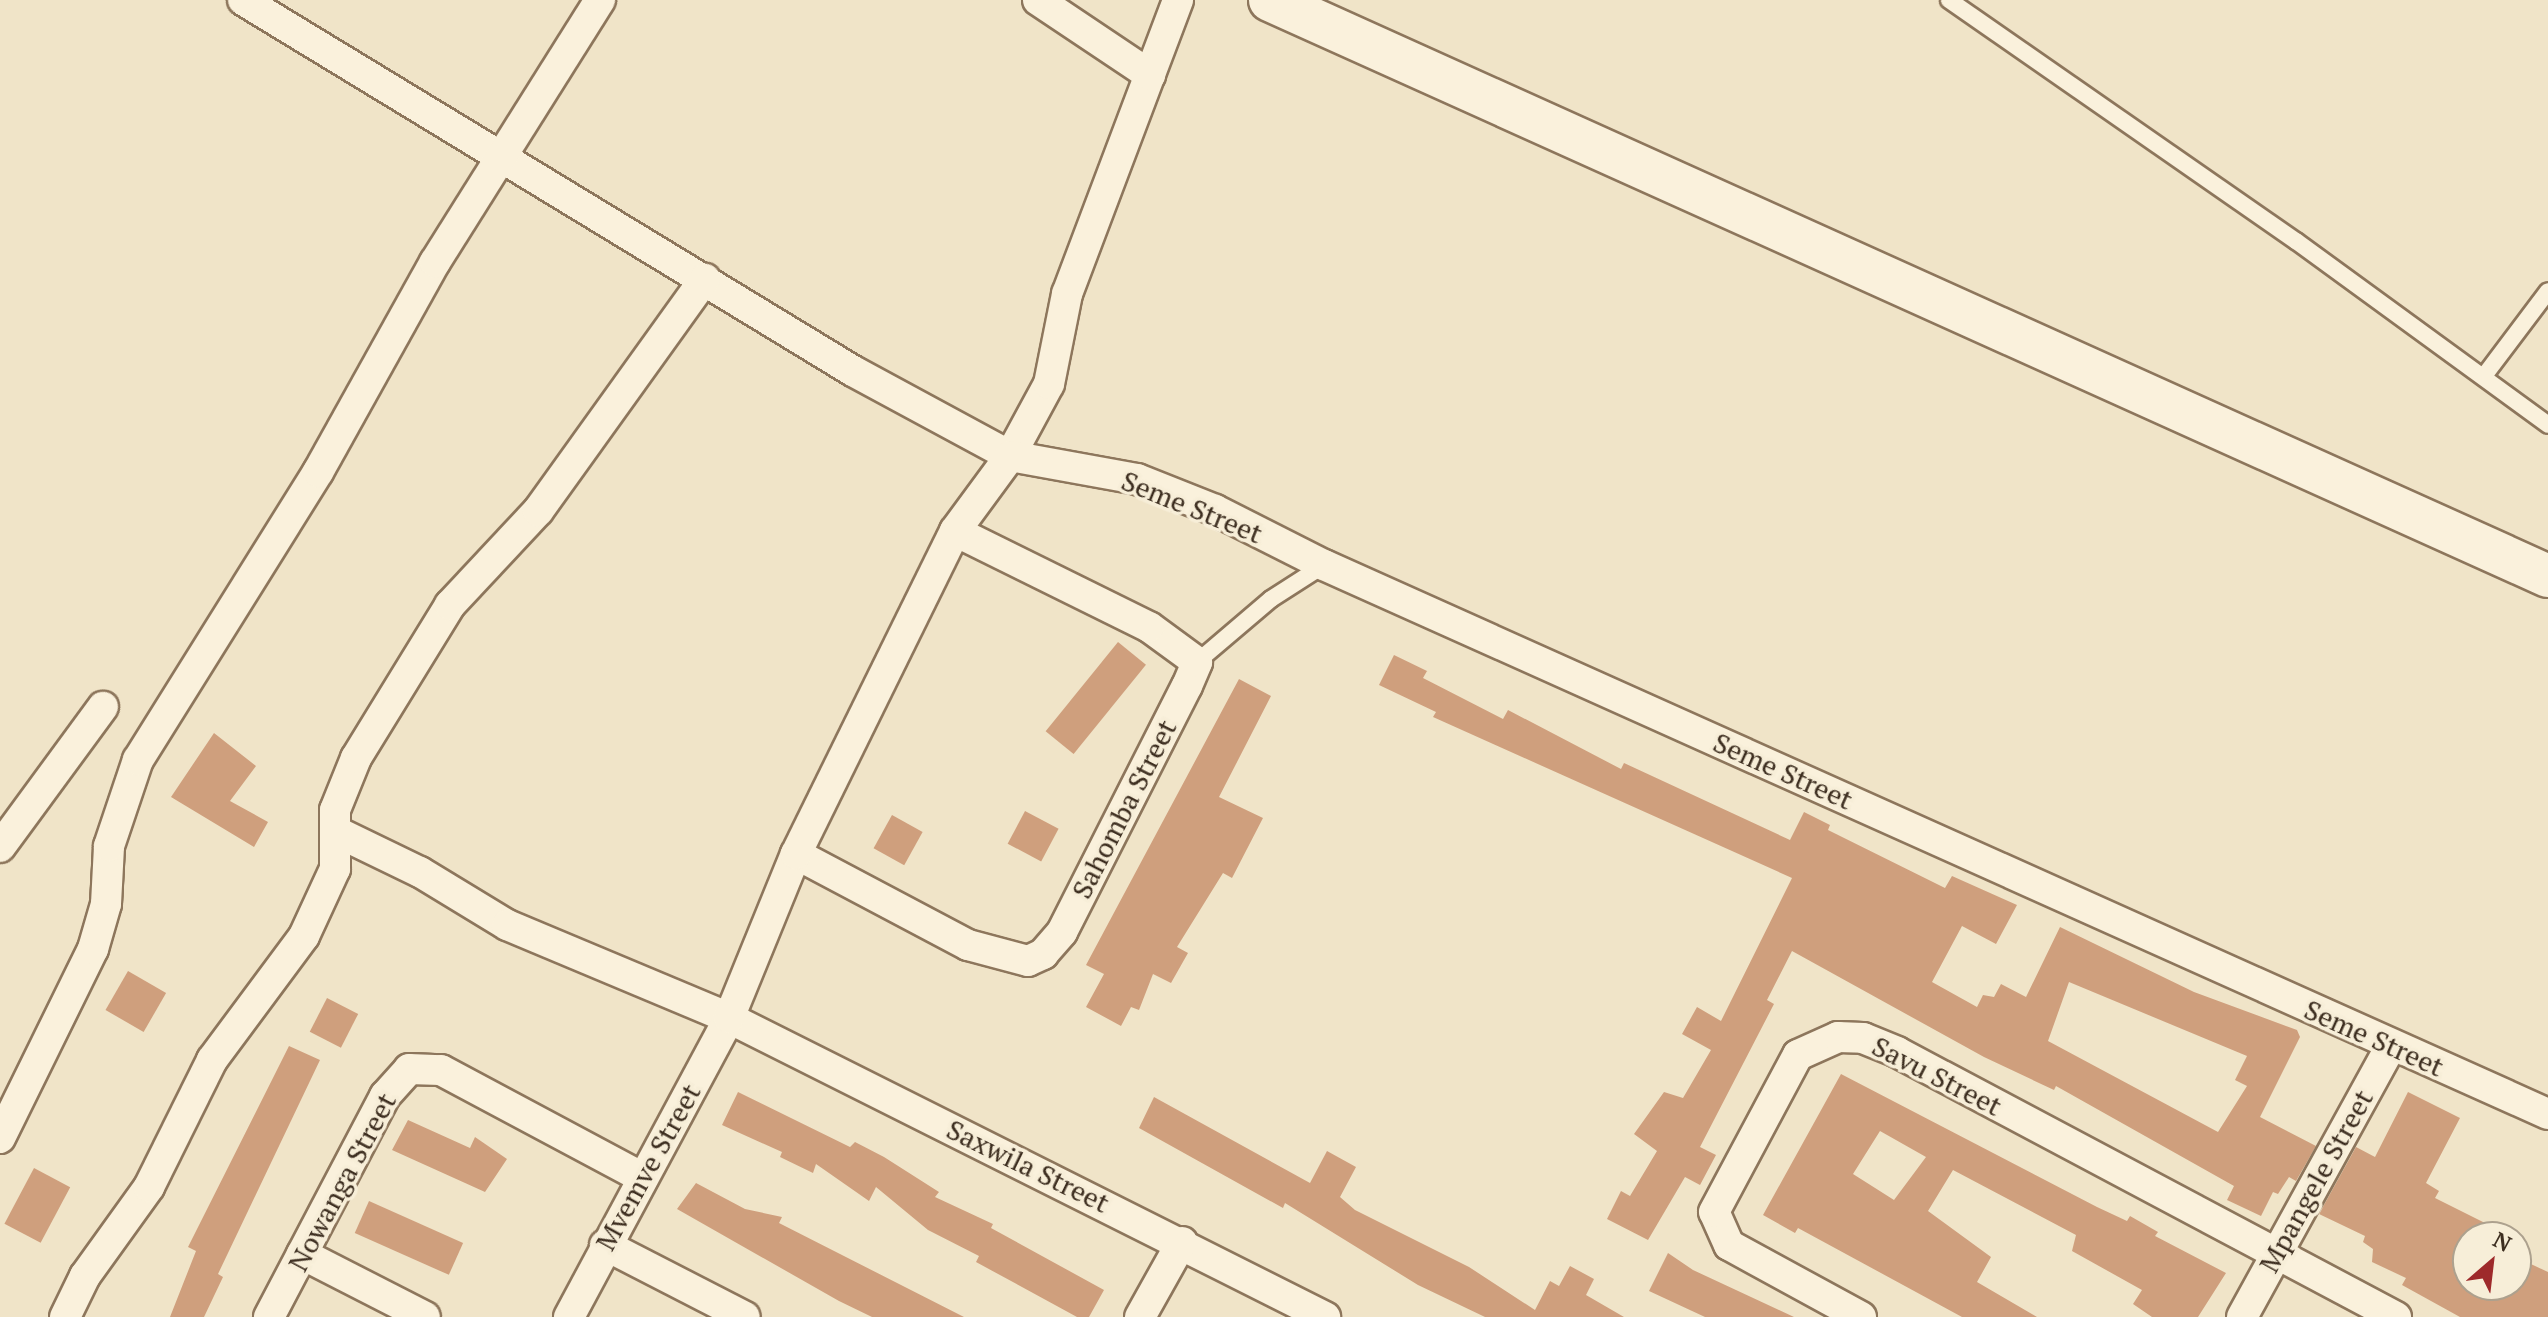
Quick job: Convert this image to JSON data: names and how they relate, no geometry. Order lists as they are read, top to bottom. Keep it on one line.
{"streets":{"street":["Seme Street","Sahomba Street","Savu Street","Saxwila Street","Mvemve Street","Mpangele Street","Nowanga Street"]},"crossings":[["Seme Street","Mpangele Street"],["Savu Street","Mpangele Street"],["Saxwila Street","Mvemve Street"],["Mvemve Street","Nowanga Street"]],"north":"top right"}
